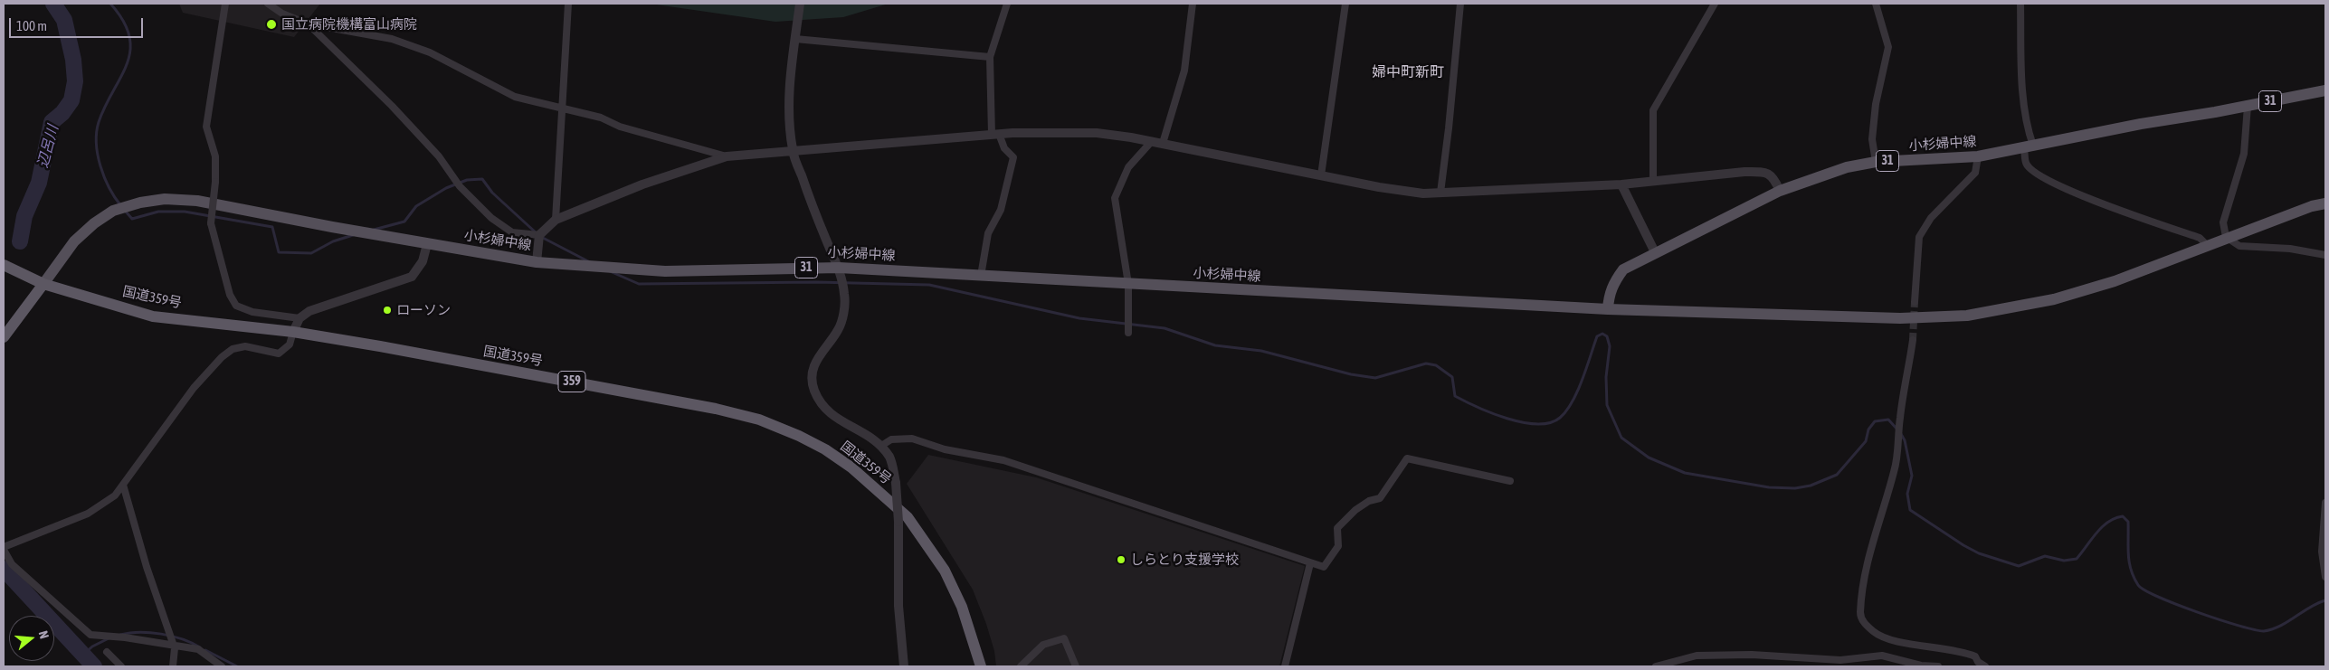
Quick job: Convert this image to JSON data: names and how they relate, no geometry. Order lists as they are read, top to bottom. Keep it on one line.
{"streets":{"highway":["国道359号","359"],"main road":["31","小杉婦中線"]},"crossings":[["小杉婦中線","国道359号"]],"districts":["婦中町新町"],"water":["辺呂川"],"places":["国立病院機構富山病院","ローソン","しらとり支援学校"],"scale_bar":"100 m","north":"right"}
